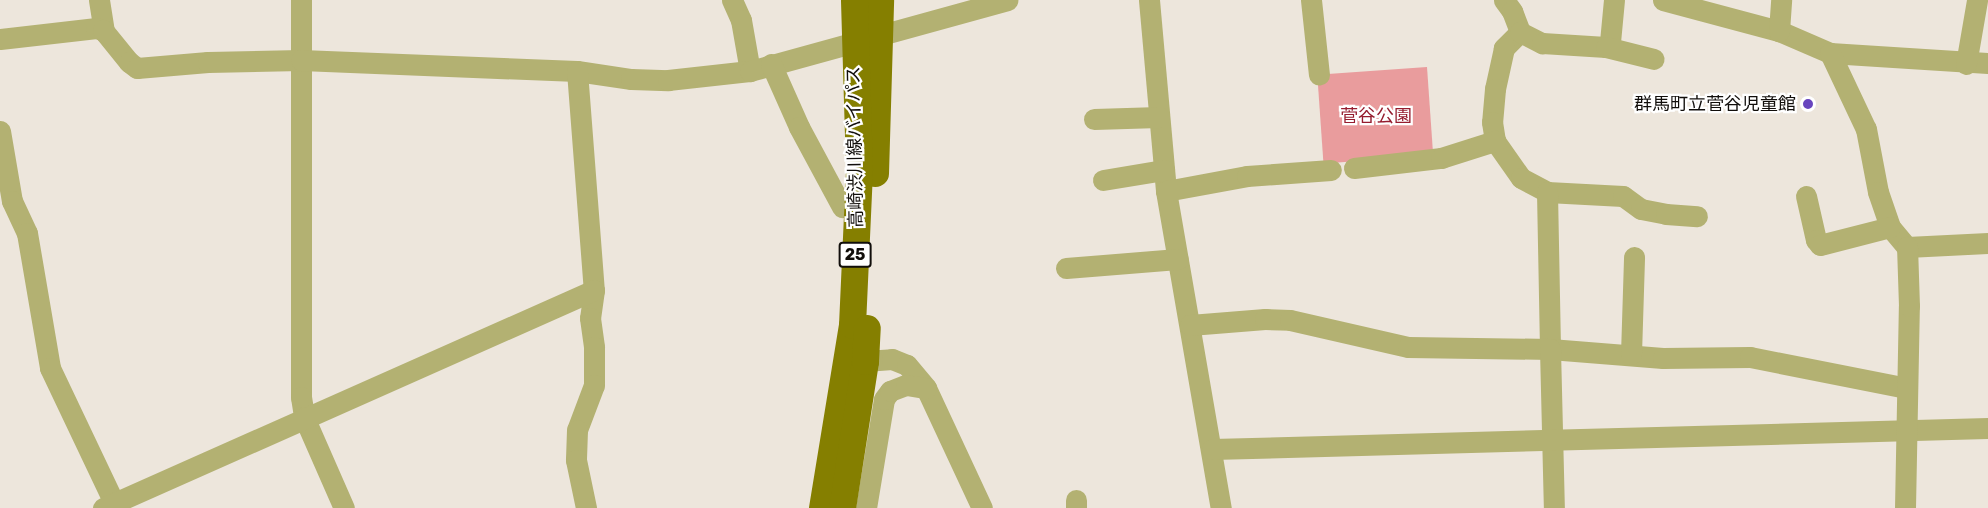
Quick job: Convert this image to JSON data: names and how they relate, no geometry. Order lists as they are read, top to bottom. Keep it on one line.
{"streets":{"main road":["高崎渋川線バイパス","25"]},"parks":["菅谷公園"],"places":["群馬町立菅谷児童館"]}
